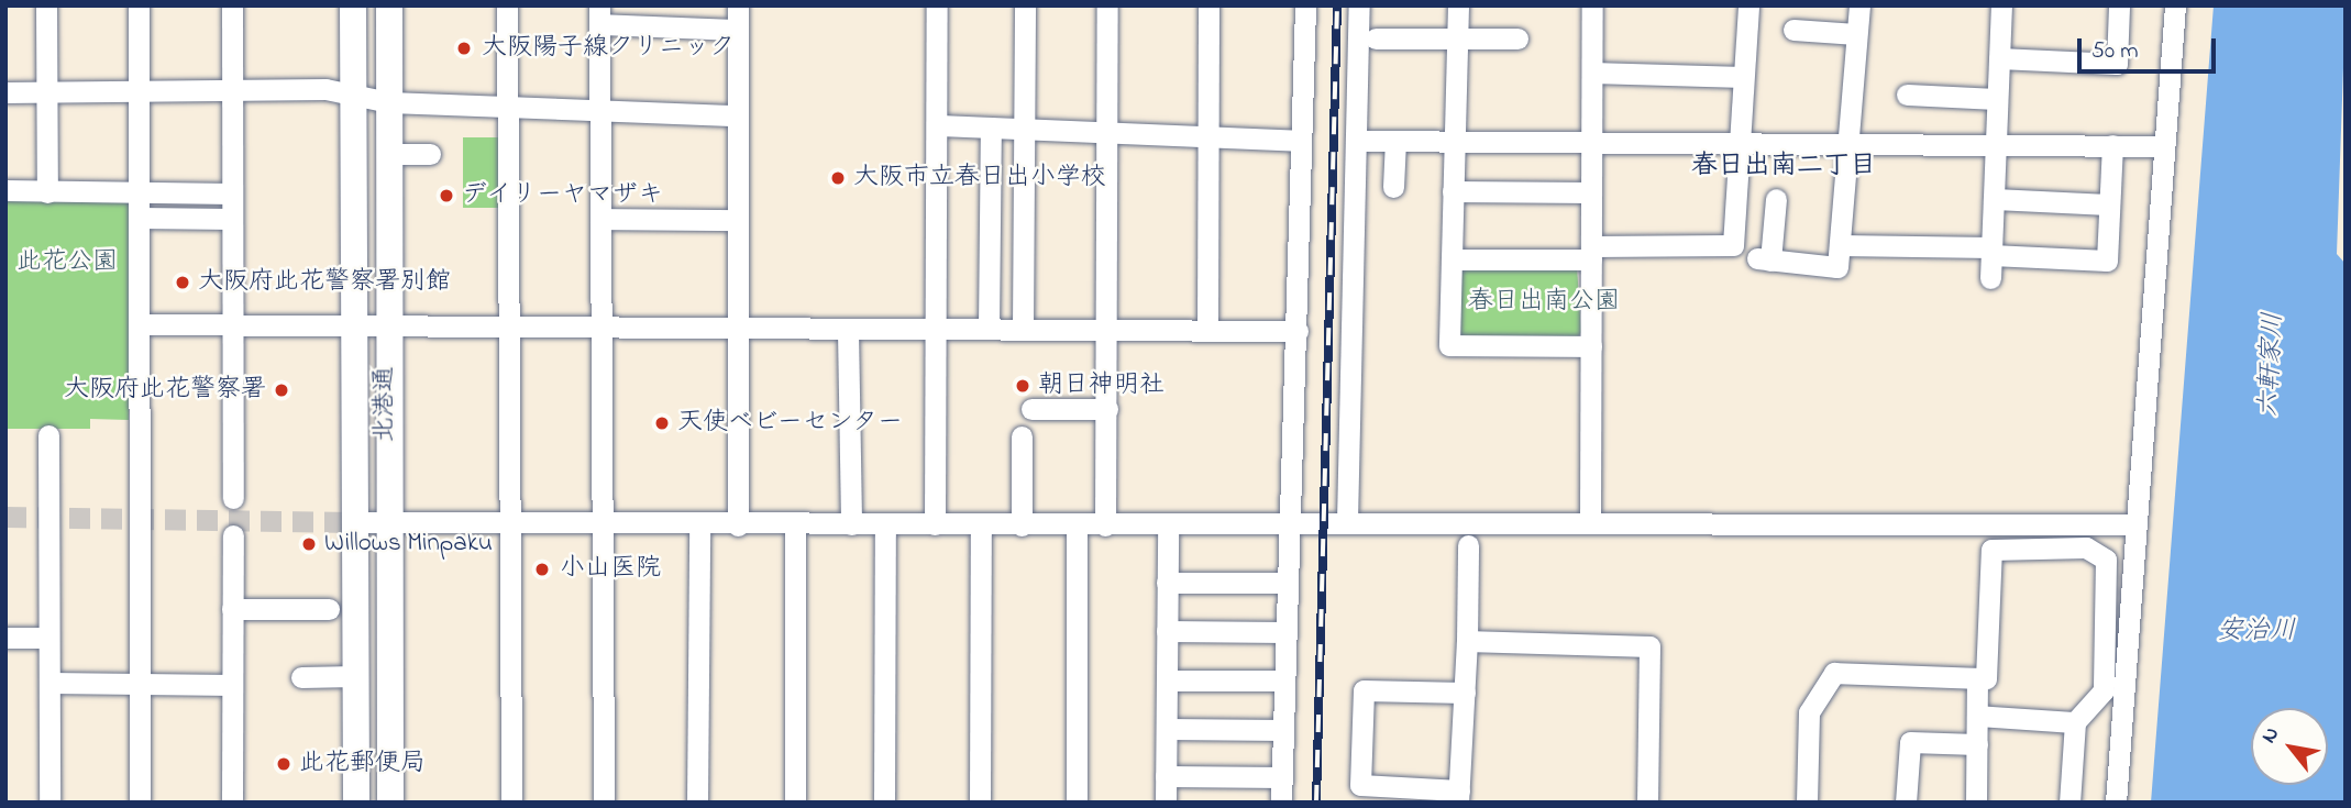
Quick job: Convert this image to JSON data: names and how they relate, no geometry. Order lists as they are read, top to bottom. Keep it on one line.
{"streets":{"main road":["北港通"]},"districts":["春日出南二丁目"],"water":["六軒家川","安治川"],"parks":["此花公園","春日出南公園"],"places":["大阪陽子線クリニック","大阪市立春日出小学校","デイリーヤマザキ","大阪府此花警察署別館","朝日神明社","大阪府此花警察署","天使ベビーセンター","Willows Minpaku","小山医院","此花郵便局"],"scale_bar":"50 m","north":"top left"}
